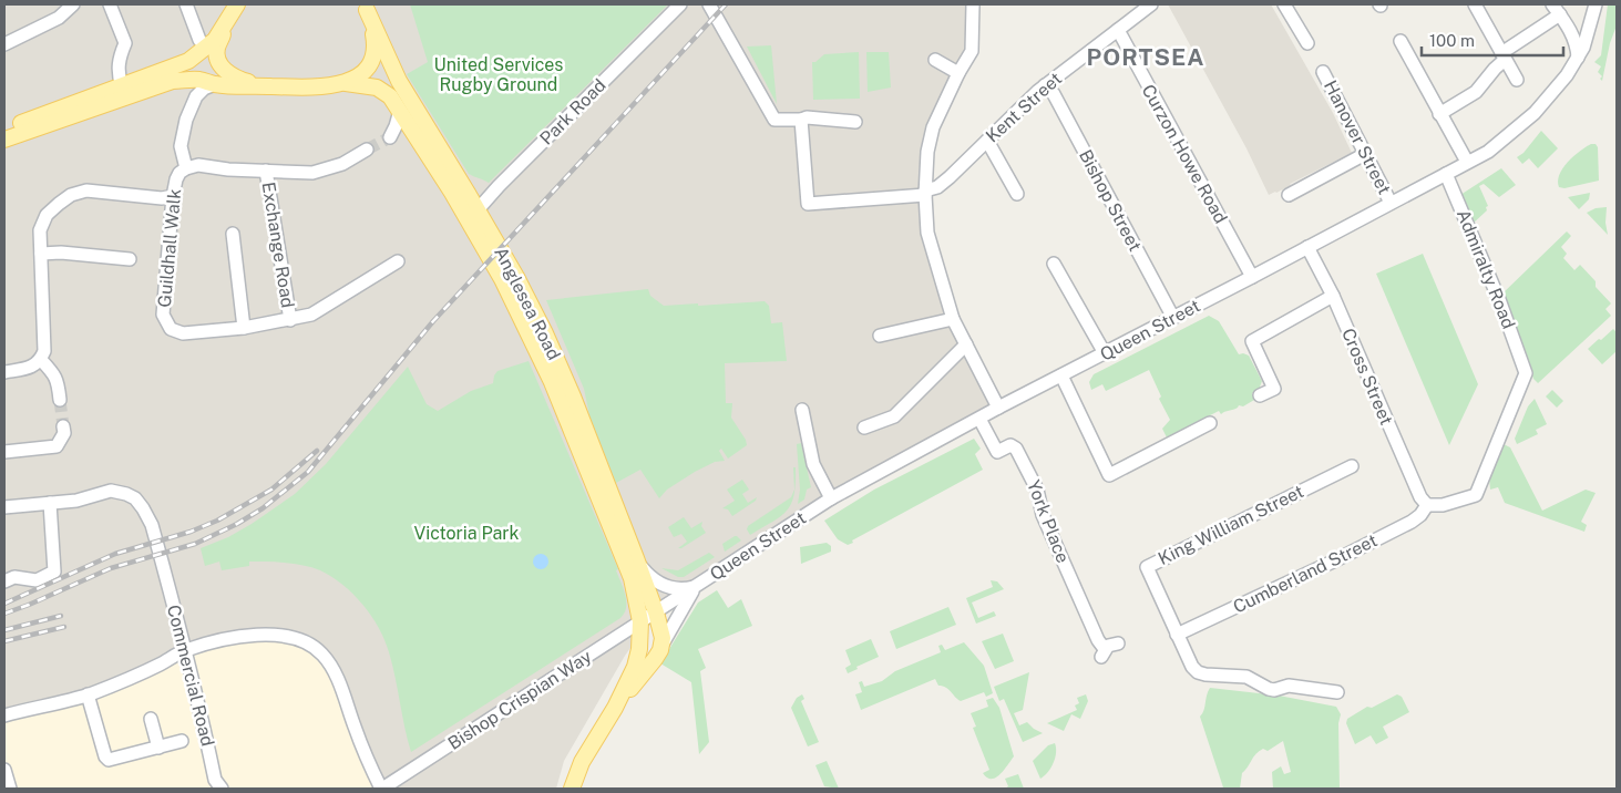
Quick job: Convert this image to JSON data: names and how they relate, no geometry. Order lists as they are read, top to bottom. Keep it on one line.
{"streets":{"main road":["Anglesea Road"],"street":["Kent Street","Park Road","Hanover Street","Curzon Howe Road","Bishop Street","Exchange Road","Guildhall Walk","Admiralty Road","Queen Street","Cross Street","York Place","King William Street","Cumberland Street","Commercial Road","Bishop Crispian Way"]},"crossings":[["Kent Street","Curzon Howe Road"],["Kent Street","Bishop Street"],["Park Road","Anglesea Road"],["Hanover Street","Queen Street"],["Curzon Howe Road","Queen Street"],["Bishop Street","Queen Street"],["Admiralty Road","Queen Street"],["Admiralty Road","Cross Street"],["Admiralty Road","Cumberland Street"],["Anglesea Road","Queen Street"],["Anglesea Road","Bishop Crispian Way"],["Queen Street","Cross Street"],["Queen Street","York Place"],["Queen Street","Bishop Crispian Way"],["Cross Street","Cumberland Street"],["King William Street","Cumberland Street"]],"districts":["PORTSEA"],"parks":["United Services Rugby Ground","Victoria Park"],"scale_bar":"100 m"}
